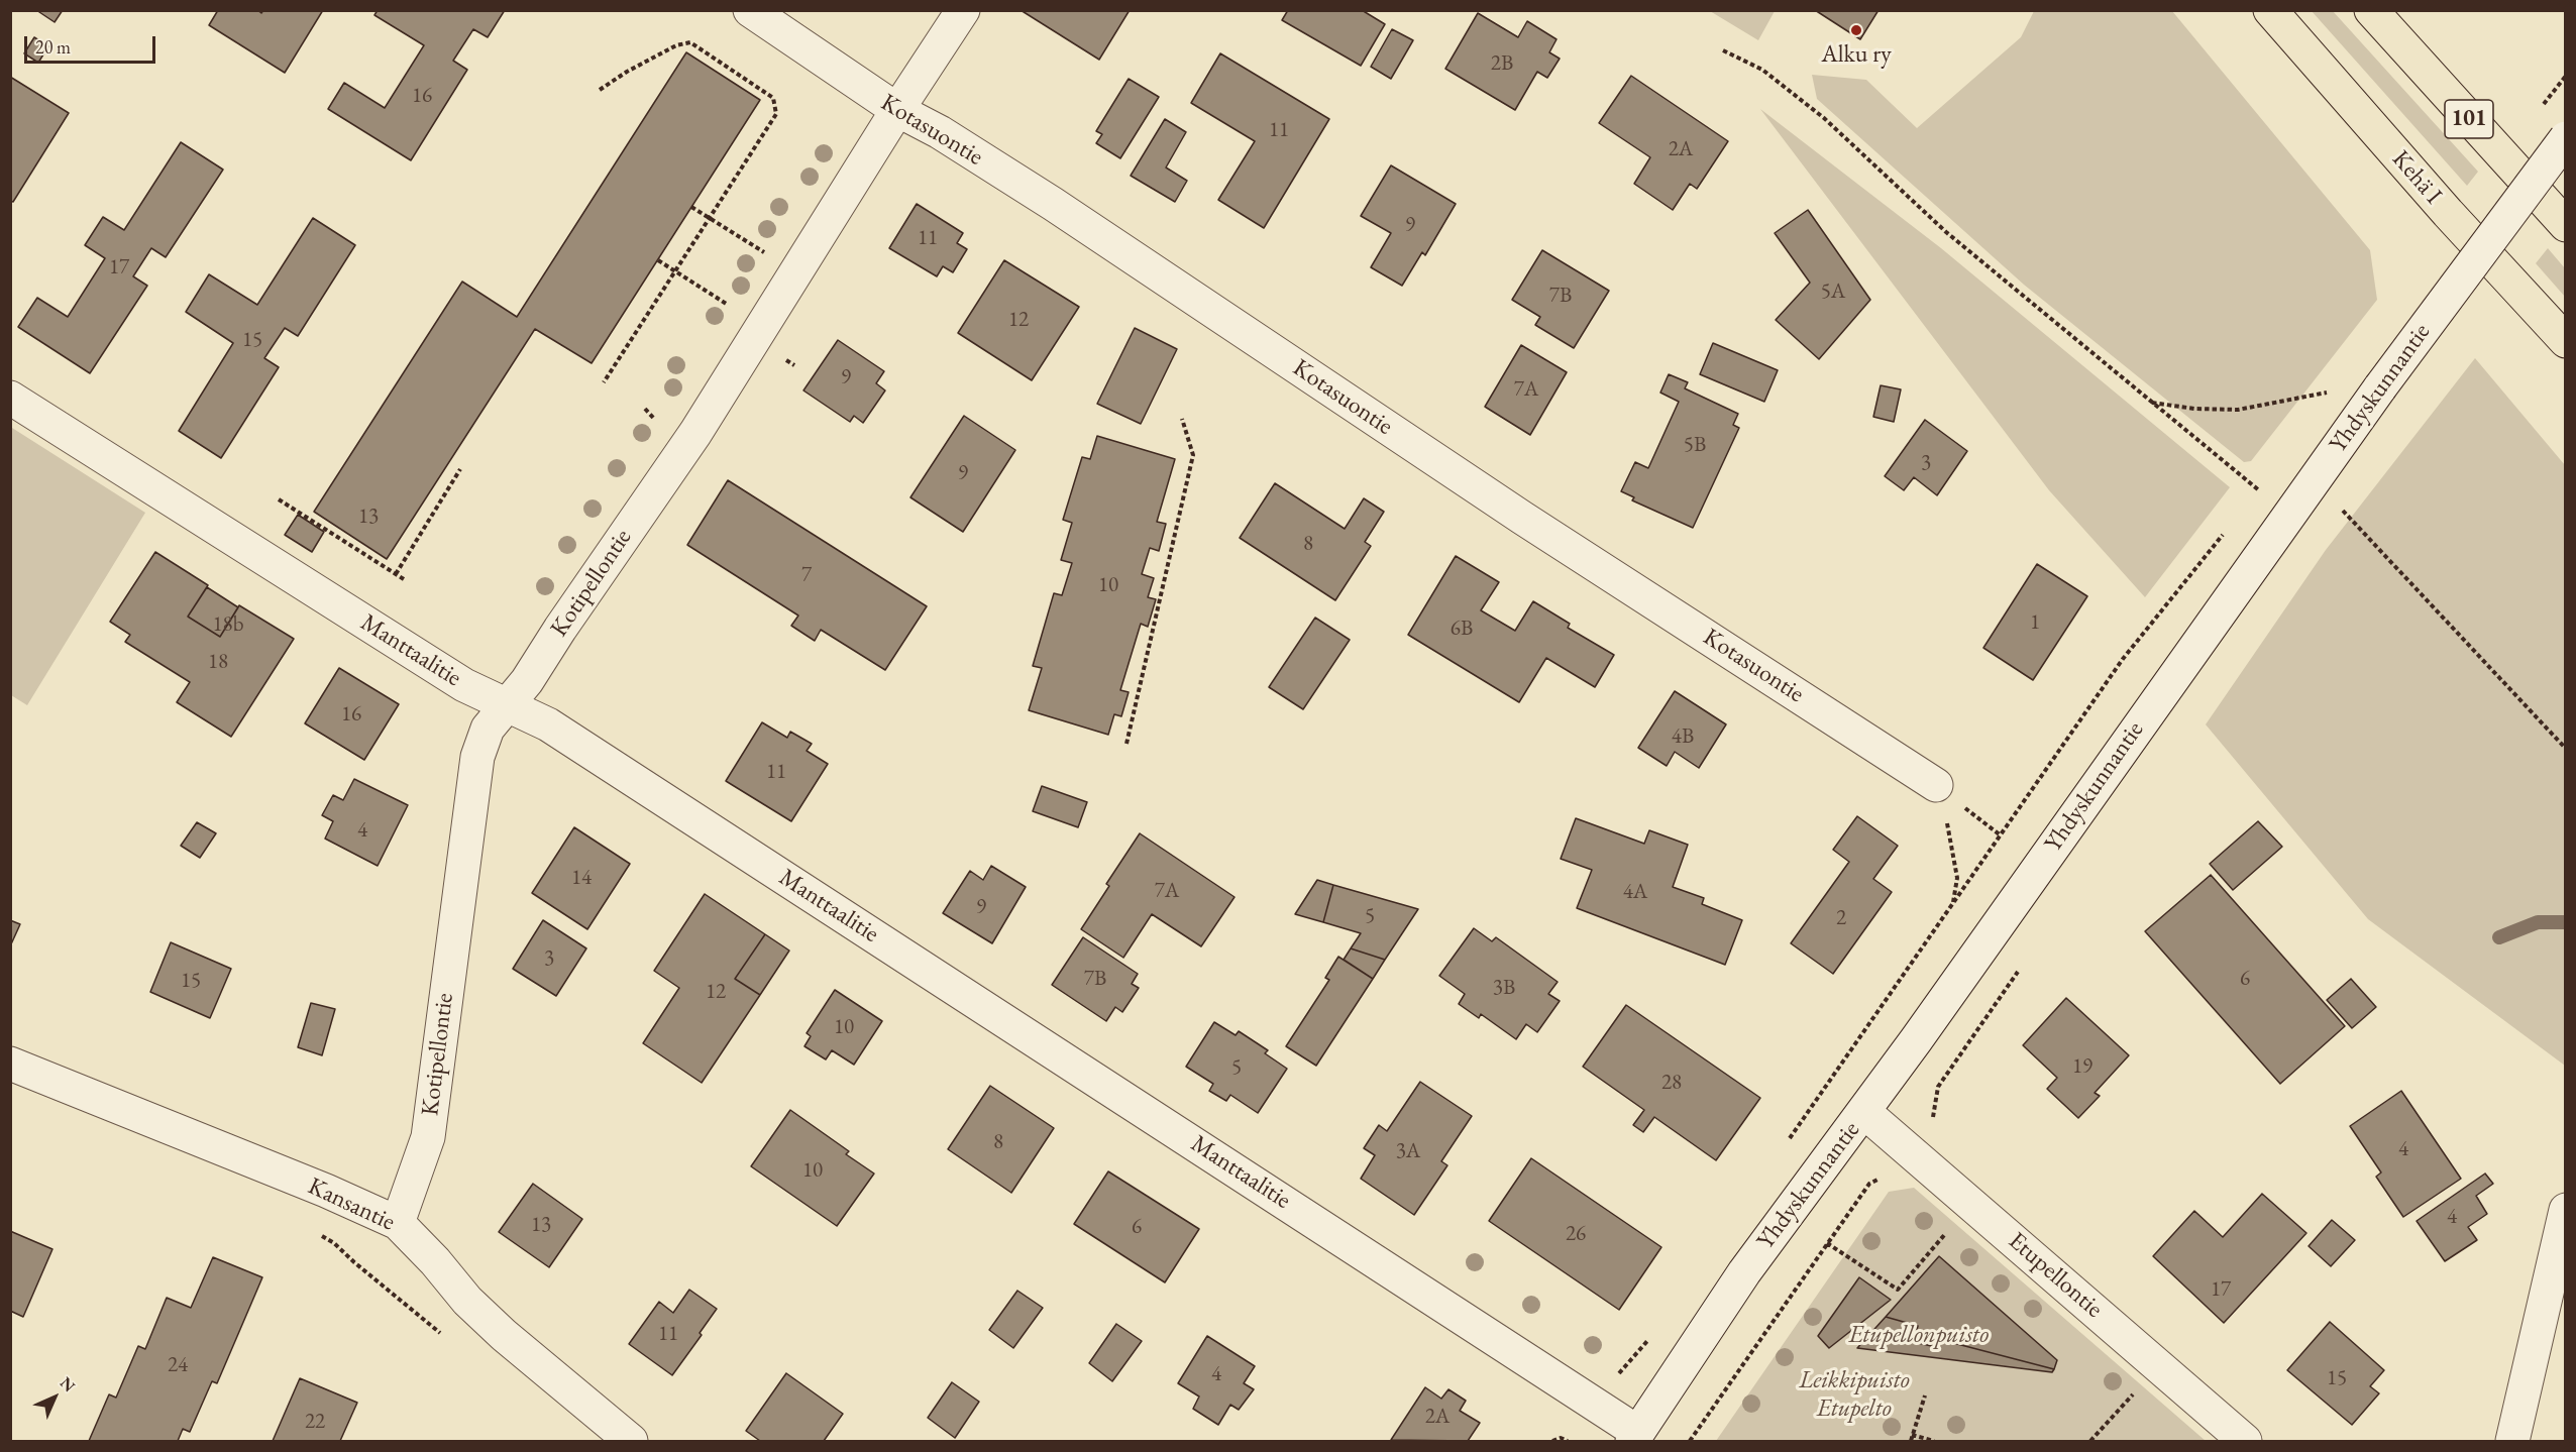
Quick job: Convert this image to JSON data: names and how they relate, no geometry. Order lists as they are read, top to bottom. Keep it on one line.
{"streets":{"highway":["101","Kehä I"],"street":["Kotasuontie","Yhdyskunnantie","Kotipellontie","Manttaalitie","Kansantie","Etupellontie"]},"crossings":[["Kotasuontie","Kotipellontie"],["Yhdyskunnantie","Manttaalitie"],["Yhdyskunnantie","Etupellontie"],["Kotipellontie","Manttaalitie"],["Kotipellontie","Kansantie"]],"parks":["Etupellonpuisto","Leikkipuisto Etupelto"],"places":["Alku ry"],"house_numbers":["2B","16","11","2A","9","11","17","5A","7B","12","15","9","7A","5B","3","9","13","8","7","10","1","18b","6B","18","16","4B","11","4","14","7A","4A","9","5","2","3","7B","6","15","3B","12","10","19","5","28","8","4","3A","10","4","13","6","26","17","11","24","4","15","2A","22"],"scale_bar":"20 m","north":"top right"}
